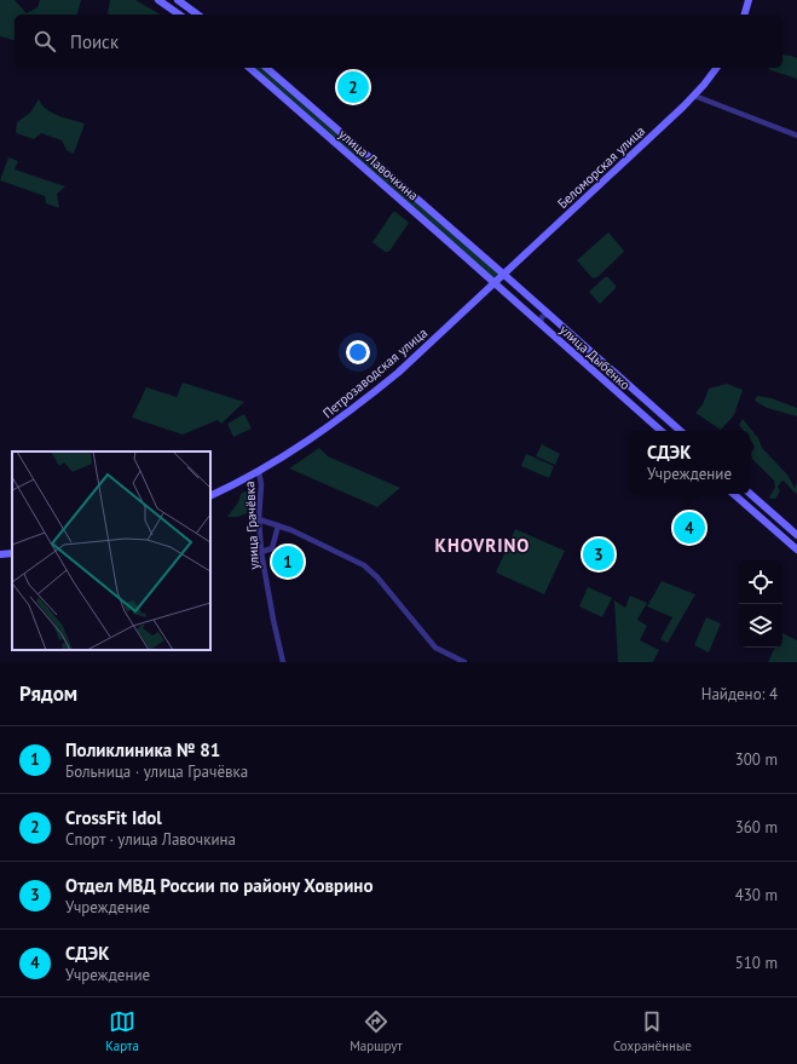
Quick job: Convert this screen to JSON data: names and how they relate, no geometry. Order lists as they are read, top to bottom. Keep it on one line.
{"streets":{"main road":["улица Лавочкина","Беломорская улица","улица Дыбенко","Петрозаводская улица"],"street":["улица Грачёвка"]},"crossings":[["улица Лавочкина","Беломорская улица"],["улица Лавочкина","улица Дыбенко"],["улица Лавочкина","Петрозаводская улица"],["Беломорская улица","улица Дыбенко"],["Беломорская улица","Петрозаводская улица"],["улица Дыбенко","Петрозаводская улица"],["Петрозаводская улица","улица Грачёвка"]],"districts":["KHOVRINO"],"page":{"search":"Поиск","pins":["2","4","3","1"],"popup":["СДЭК","Учреждение"],"heading":["Рядом","Найдено: 4"],"list":[{"mark":"1","name":"Поликлиника № 81","note":"Больница · улица Грачёвка","value":"300 m"},{"mark":"2","name":"CrossFit Idol","note":"Спорт · улица Лавочкина","value":"360 m"},{"mark":"3","name":"Отдел МВД России по району Ховрино","note":"Учреждение","value":"430 m"},{"mark":"4","name":"СДЭК","note":"Учреждение","value":"510 m"}],"nav":["Карта","Маршрут","Сохранённые"]}}
